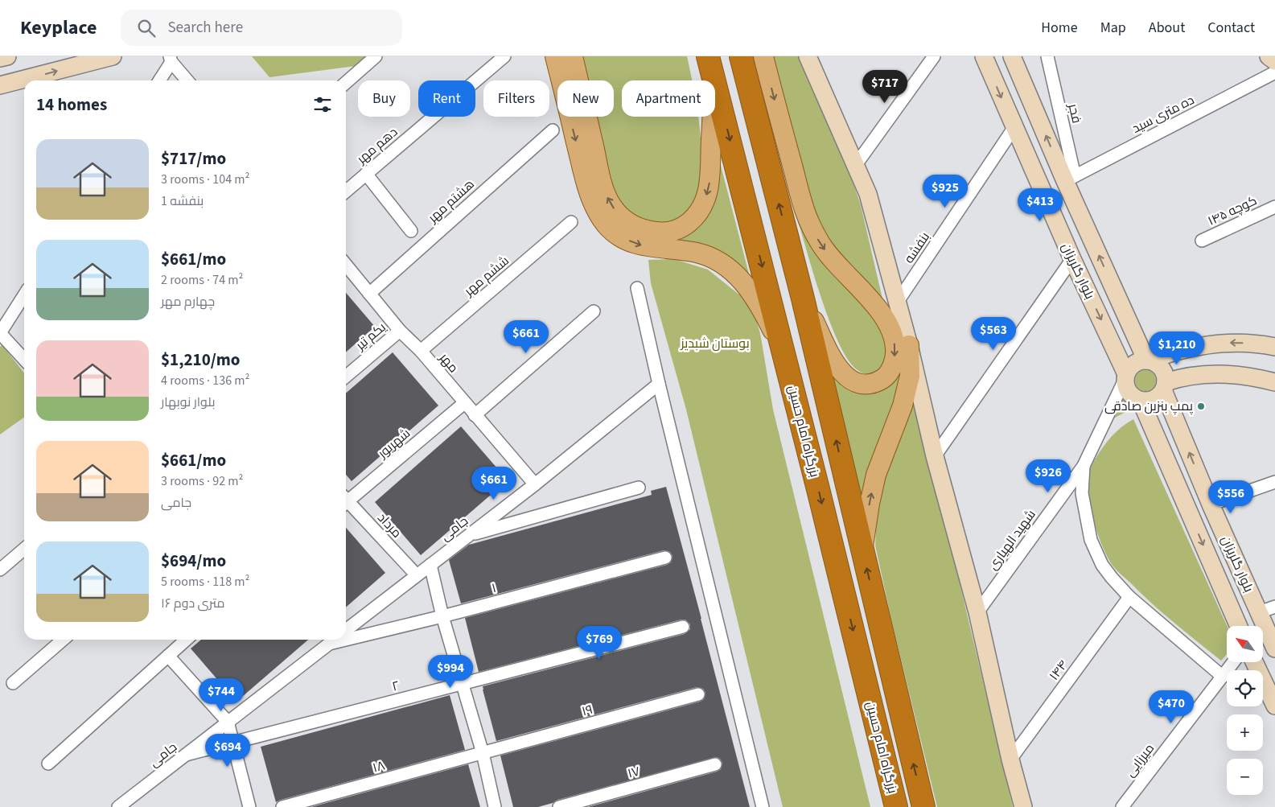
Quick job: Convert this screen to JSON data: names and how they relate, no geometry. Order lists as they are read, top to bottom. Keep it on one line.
{"streets":{"highway":["بزرگراه امام حسین"],"main road":["بلوار گلریزان"],"street":["فجر","ده متری سید","دهم مهر","هشتم مهر","کوچه ۱۴۵","بنفشه","ششم مهر","یکم تیر","مهر","شهریور","مرداد","جامی","شهید الهیاری","۱","۱۴۴","۲","۱۹","میرزایی","۱۸","۱۷"]},"crossings":[["فجر","ده متری سید"],["فجر","بلوار گلریزان"],["ده متری سید","بلوار گلریزان"],["هشتم مهر","مهر"],["بنفشه","بلوار گلریزان"],["بلوار گلریزان","شهید الهیاری"],["ششم مهر","مهر"],["یکم تیر","مهر"],["مهر","شهریور"],["مهر","جامی"],["مرداد","جامی"],["جامی","۱"],["جامی","۲"],["۱۹","۱۸"]],"parks":["بوستان شبدیز"],"places":["پمپ بنزین صادقی"],"north":"top left","page":{"header":"Keyplace","search":"Search here","nav":["Home","Map","About","Contact"],"price":["$717","$925","$413","$563","$661","$1,210","$926","$661","$556","$769","$994","$744","$470","$694"],"chip":["Buy","Rent","Filters","New","Apartment"],"heading":"14 homes","list":[{"name":"$717/mo","note":"3 rooms · 104 m² · بنفشه 1"},{"name":"$661/mo","note":"2 rooms · 74 m² · چهارم مهر"},{"name":"$1,210/mo","note":"4 rooms · 136 m² · بلوار نوبهار"},{"name":"$661/mo","note":"3 rooms · 92 m² · جامی"},{"name":"$694/mo","note":"5 rooms · 118 m² · ۱۶ متری دوم"}],"map_buttons":["+","−"]}}
